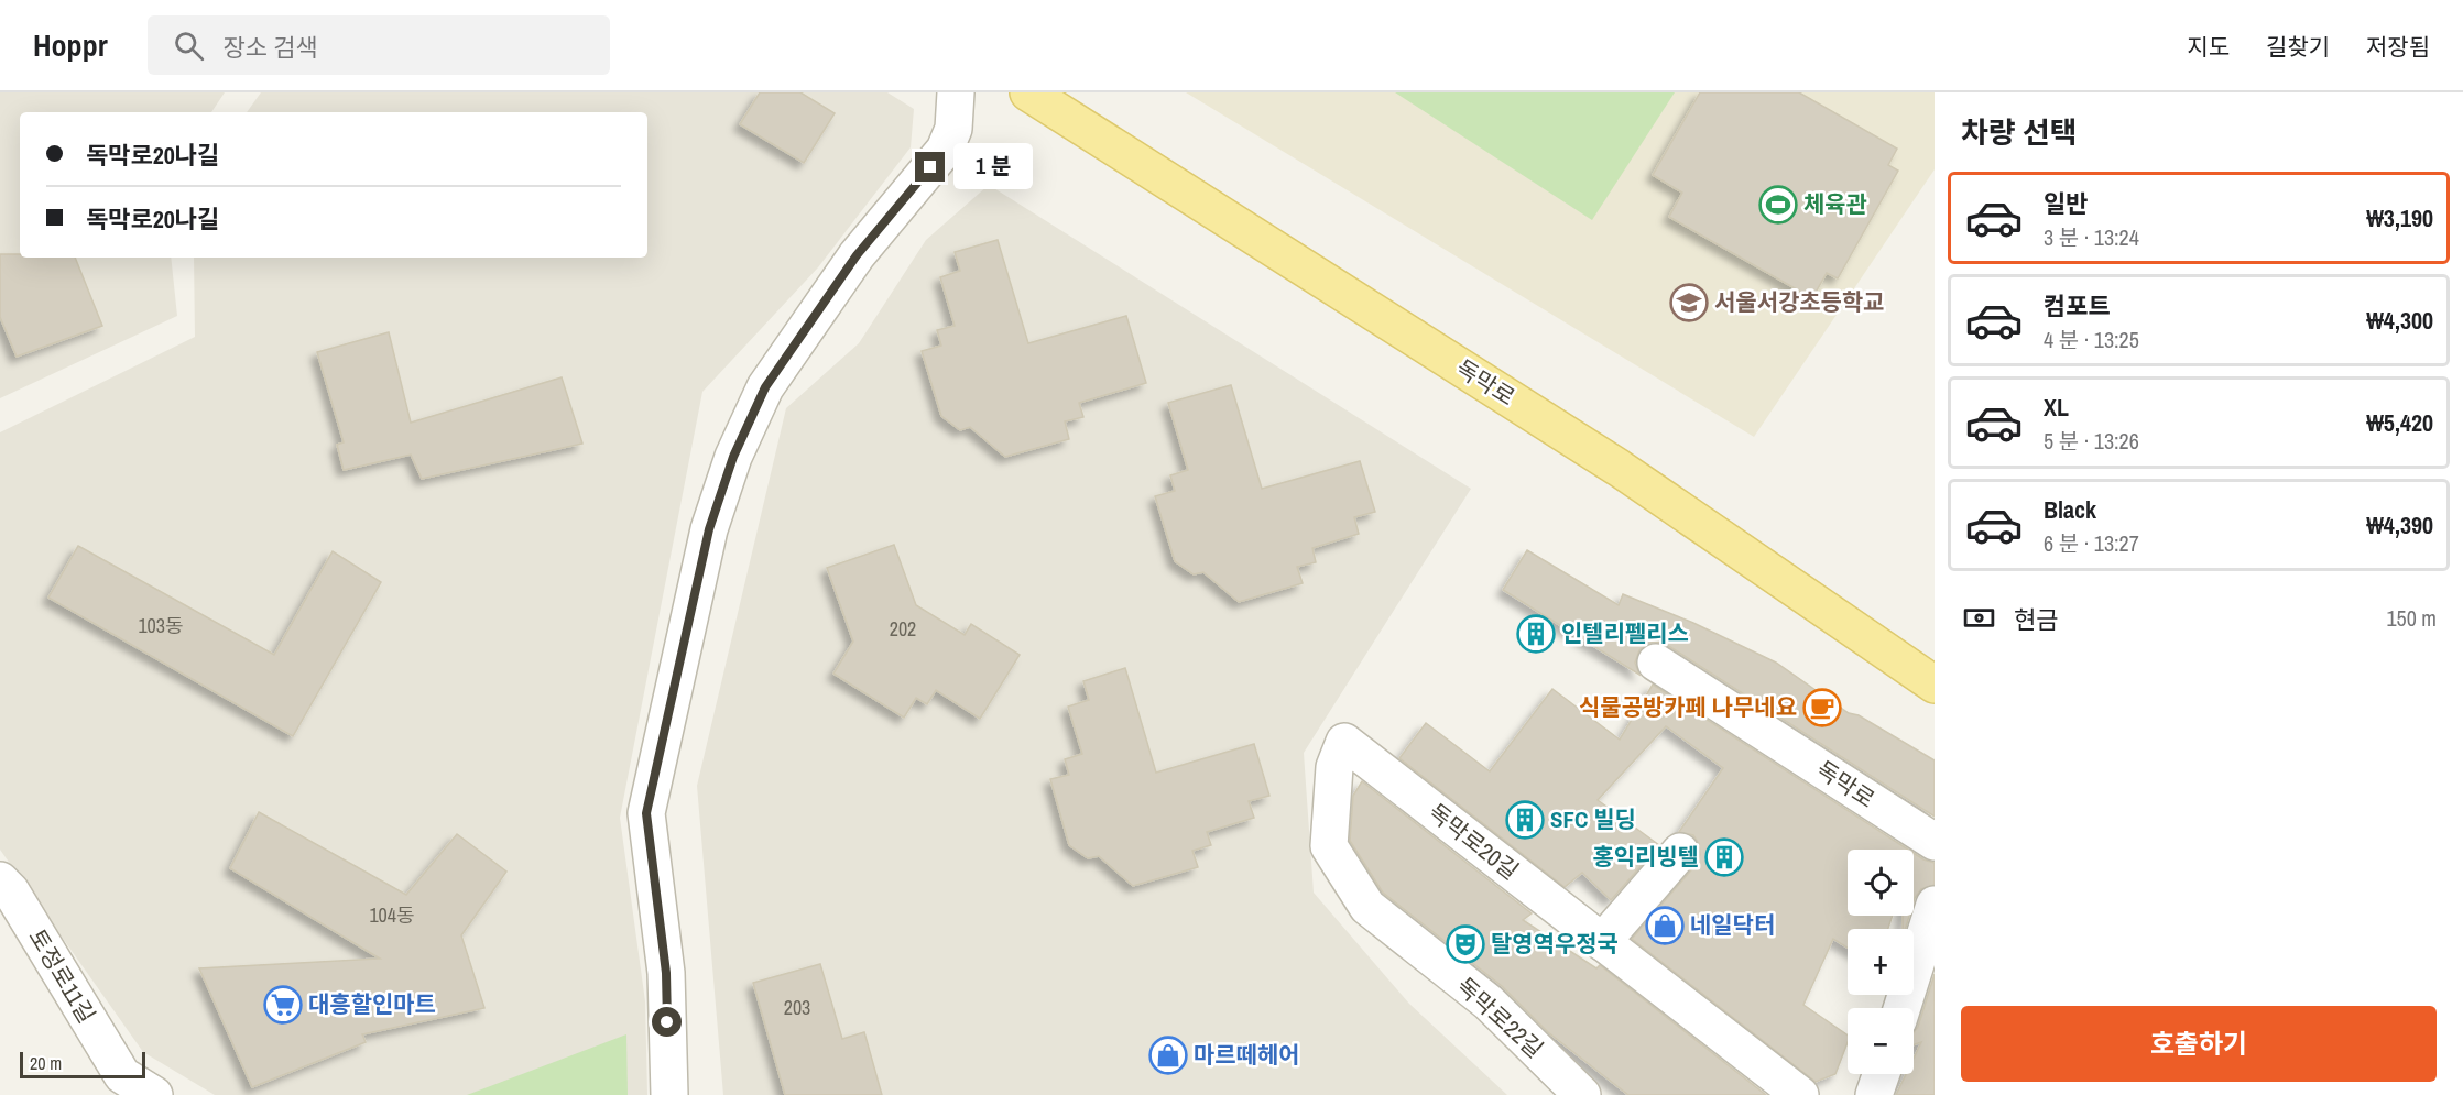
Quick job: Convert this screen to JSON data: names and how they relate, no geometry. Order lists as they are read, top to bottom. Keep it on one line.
{"streets":{"main road":["독막로"],"street":["독막로20길","토정로11길","독막로22길"]},"crossings":[["독막로20길","독막로22길"]],"places":{"sports":["체육관"],"school or university":["서울서강초등학교"],"building":["인텔리펠리스","SFC 빌딩","홍익리빙텔"],"cafe":["식물공방카페 나무네요"],"shop":["네일닥터","마르떼헤어"],"theatre":["탈영역우정국"],"supermarket":["대흥할인마트"]},"house_numbers":["103동","202","104동","203"],"scale_bar":"20 m","page":{"header":"Hoppr","search":"장소 검색","nav":["지도","길찾기","저장됨"],"heading":"차량 선택","banner":["독막로20나길","독막로20나길"],"bubble":"1 분","list":[{"name":"일반","note":"3 분 · 13:24","value":"₩3,190"},{"name":"컴포트","note":"4 분 · 13:25","value":"₩4,300"},{"name":"XL","note":"5 분 · 13:26","value":"₩5,420"},{"name":"Black","note":"6 분 · 13:27","value":"₩4,390"}],"pay":["현금","150 m"],"map_buttons":["+","−"],"buttons":"호출하기","scale":"20 m"}}
